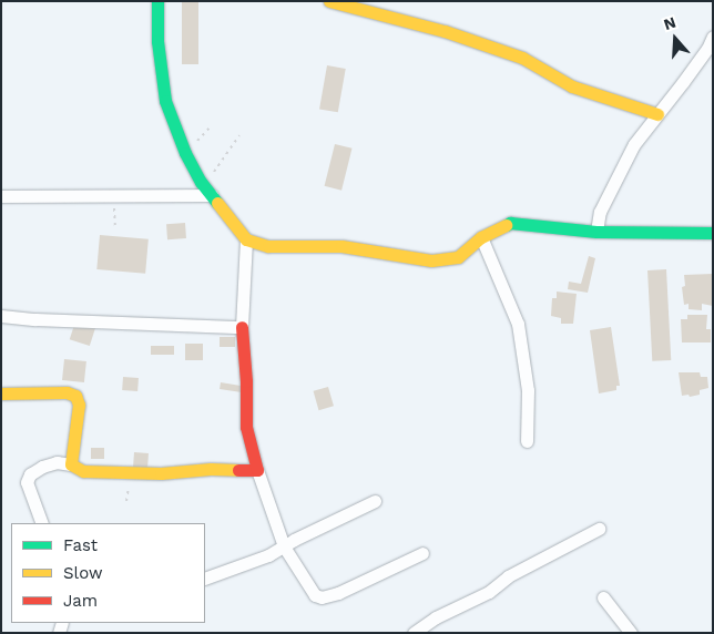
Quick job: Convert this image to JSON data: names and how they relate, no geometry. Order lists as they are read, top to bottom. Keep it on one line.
{"legend":["Fast","Slow","Jam"],"north":"top"}
